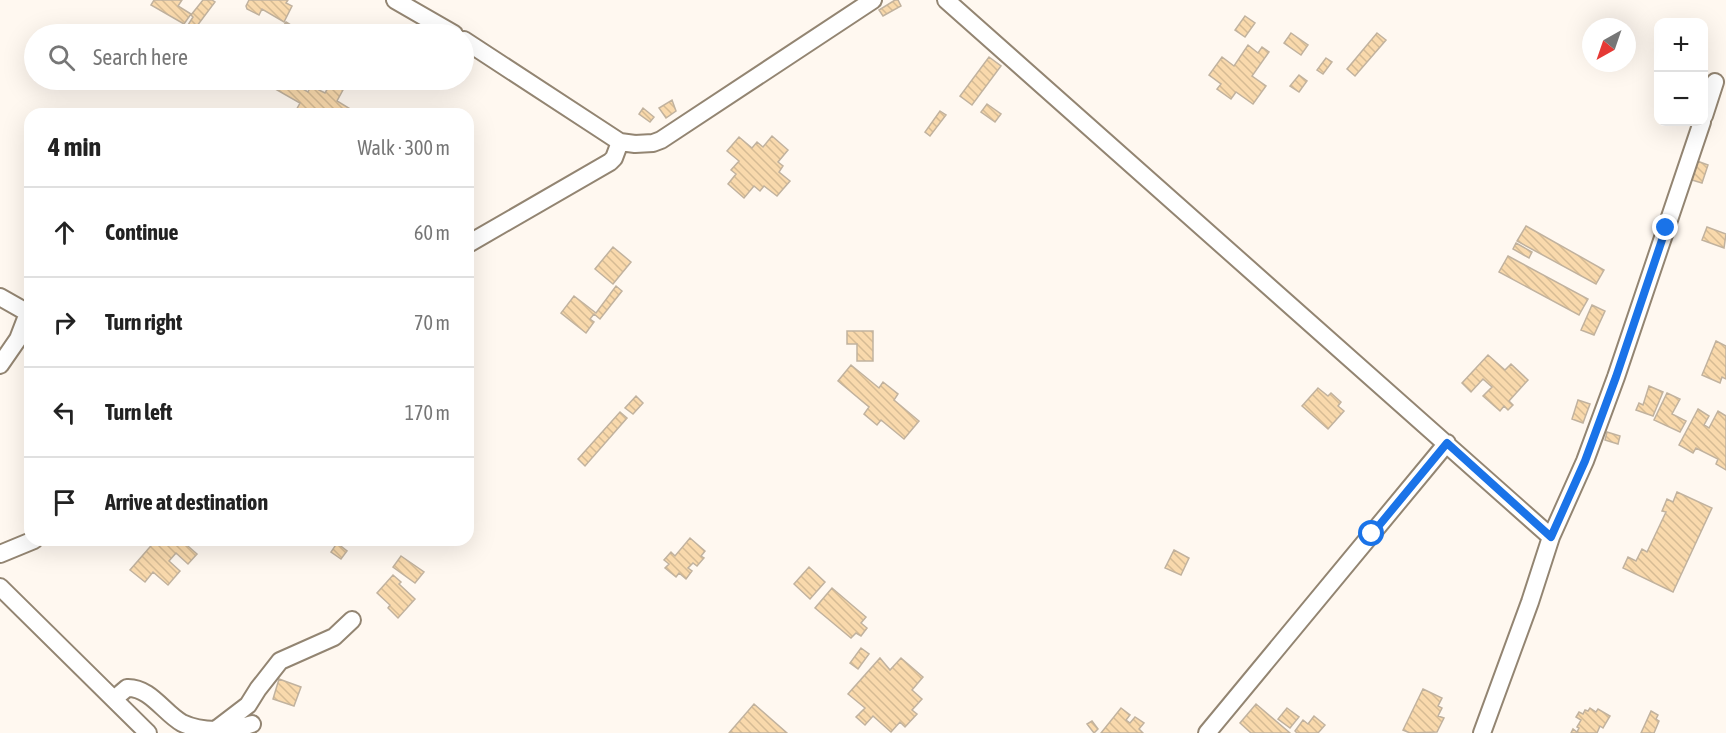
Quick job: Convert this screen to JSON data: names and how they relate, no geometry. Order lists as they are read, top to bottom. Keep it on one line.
{"north":"bottom left","page":{"map_buttons":["+","−"],"search":"Search here","heading":["4 min","Walk · 300 m"],"list":[["Continue","60 m"],["Turn right","70 m"],["Turn left","170 m"],"Arrive at destination"]}}
